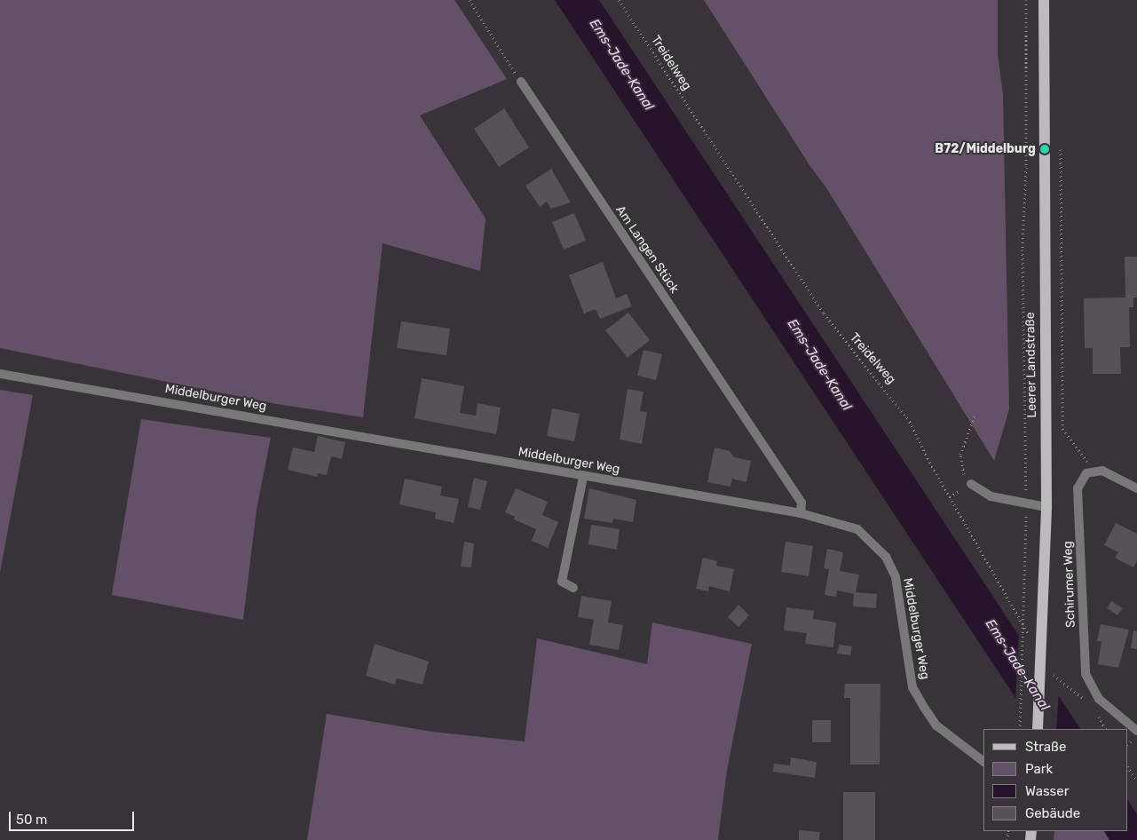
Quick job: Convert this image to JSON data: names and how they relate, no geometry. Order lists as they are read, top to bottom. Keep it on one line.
{"streets":{"main road":["Leerer Landstraße"],"street":["Am Langen Stück","Middelburger Weg","Schirumer Weg"],"path":["Treidelweg"]},"crossings":[["Am Langen Stück","Middelburger Weg"]],"water":["Ems-Jade-Kanal"],"places":["B72/Middelburg"],"legend":["Straße","Park","Wasser","Gebäude"],"scale_bar":"50 m"}
